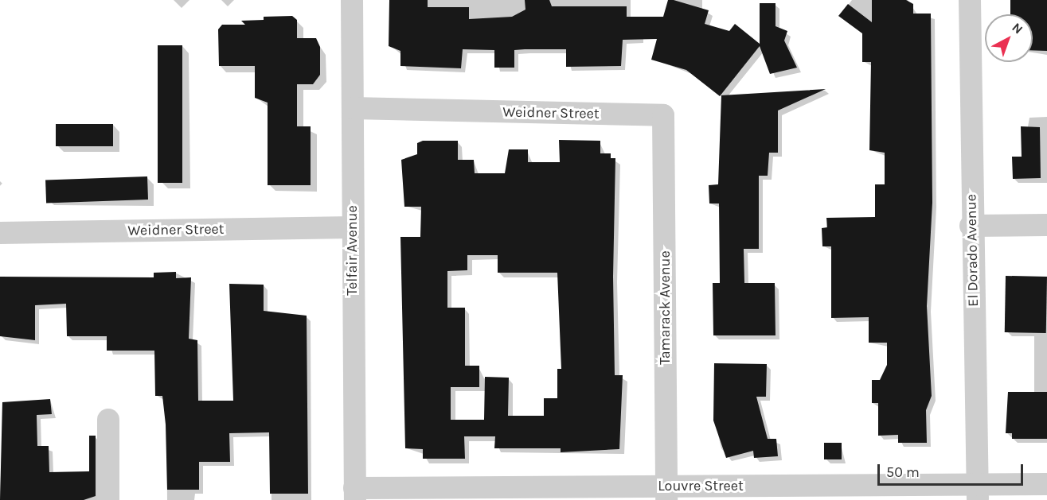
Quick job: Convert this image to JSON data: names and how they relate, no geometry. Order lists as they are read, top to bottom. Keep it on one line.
{"streets":{"street":["Weidner Street","Telfair Avenue","El Dorado Avenue","Tamarack Avenue","Louvre Street"]},"crossings":[["Weidner Street","Telfair Avenue"],["Weidner Street","Tamarack Avenue"],["Telfair Avenue","Louvre Street"],["El Dorado Avenue","Louvre Street"],["Tamarack Avenue","Louvre Street"]],"scale_bar":"50 m","north":"top right"}
